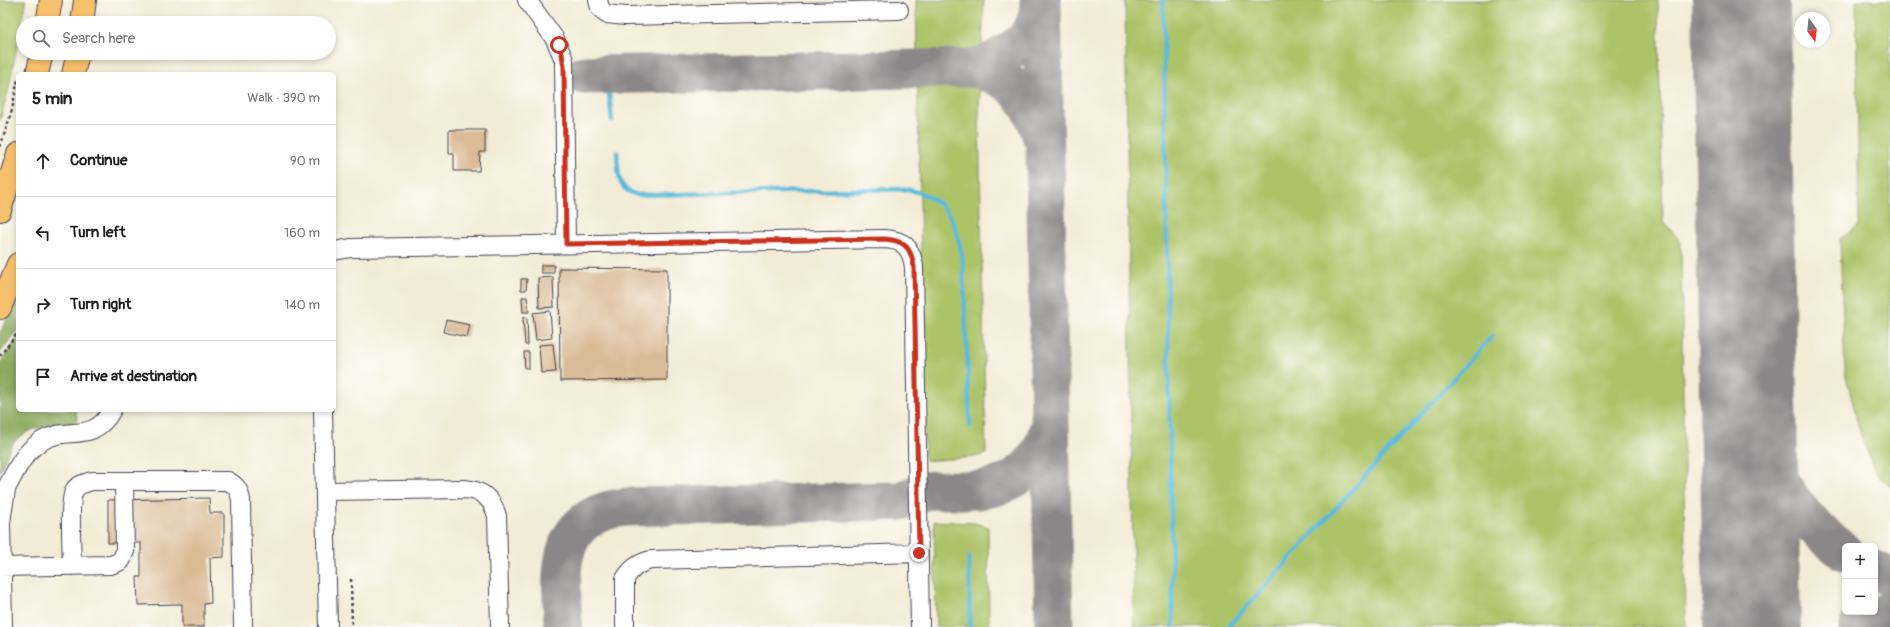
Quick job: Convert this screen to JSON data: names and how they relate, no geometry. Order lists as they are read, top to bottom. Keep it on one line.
{"north":"bottom","page":{"search":"Search here","heading":["5 min","Walk · 390 m"],"list":[["Continue","90 m"],["Turn left","160 m"],["Turn right","140 m"],"Arrive at destination"],"map_buttons":["+","−"]}}
